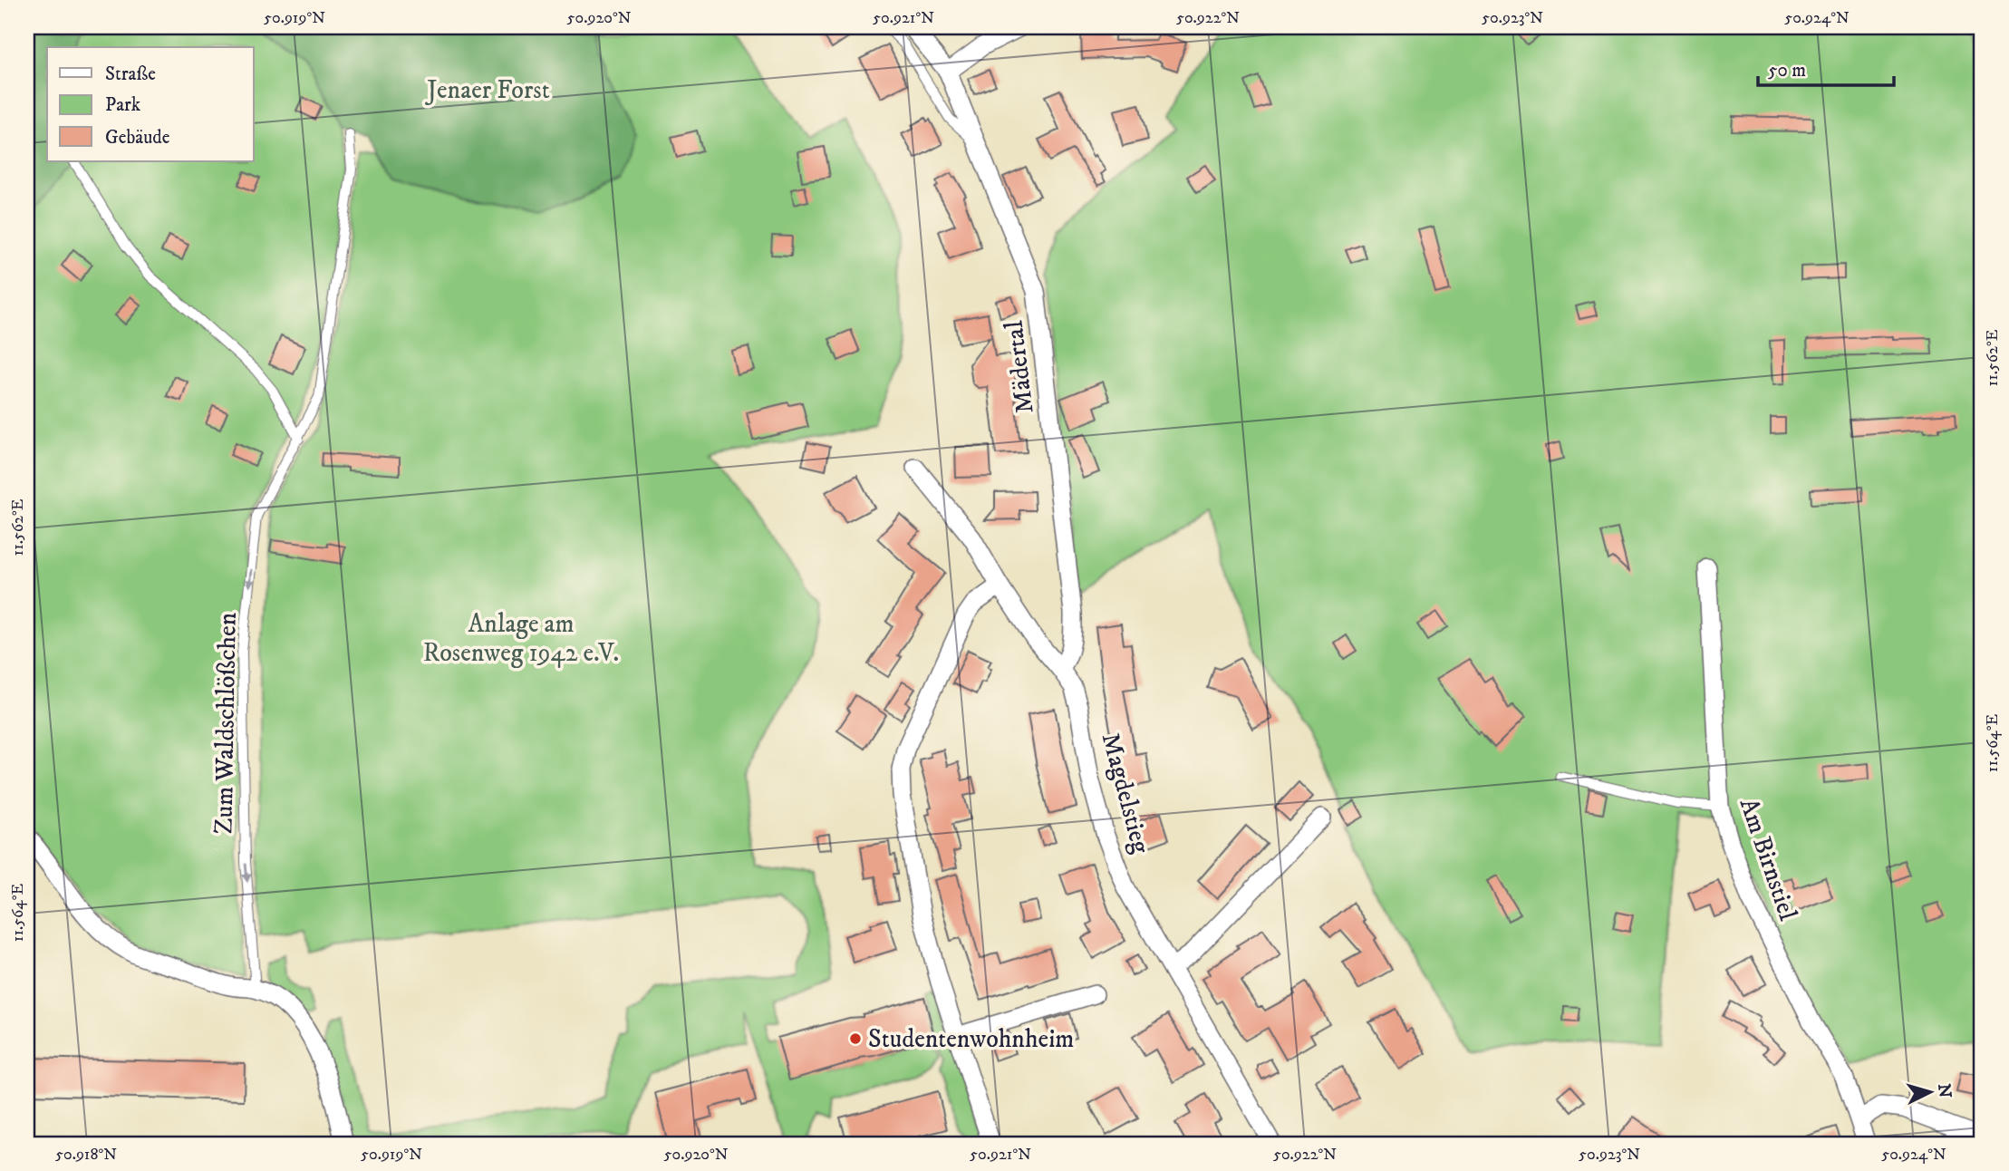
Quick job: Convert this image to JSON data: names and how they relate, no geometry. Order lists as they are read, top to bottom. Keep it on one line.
{"streets":{"street":["Mädertal","Magdelstieg","Am Birnstiel"],"lane":["Zum Waldschlößchen"]},"crossings":[["Mädertal","Magdelstieg"]],"one_way":["Zum Waldschlößchen"],"parks":["Jenaer Forst","Anlage am Rosenweg 1942 e.V."],"places":["Studentenwohnheim"],"legend":["Straße","Park","Gebäude"],"scale_bar":"50 m","north":"right","coordinates":["50.919°N","50.920°N","50.921°N","50.922°N","50.923°N","50.924°N","11.562°E","11.564°E","50.918°N"]}
